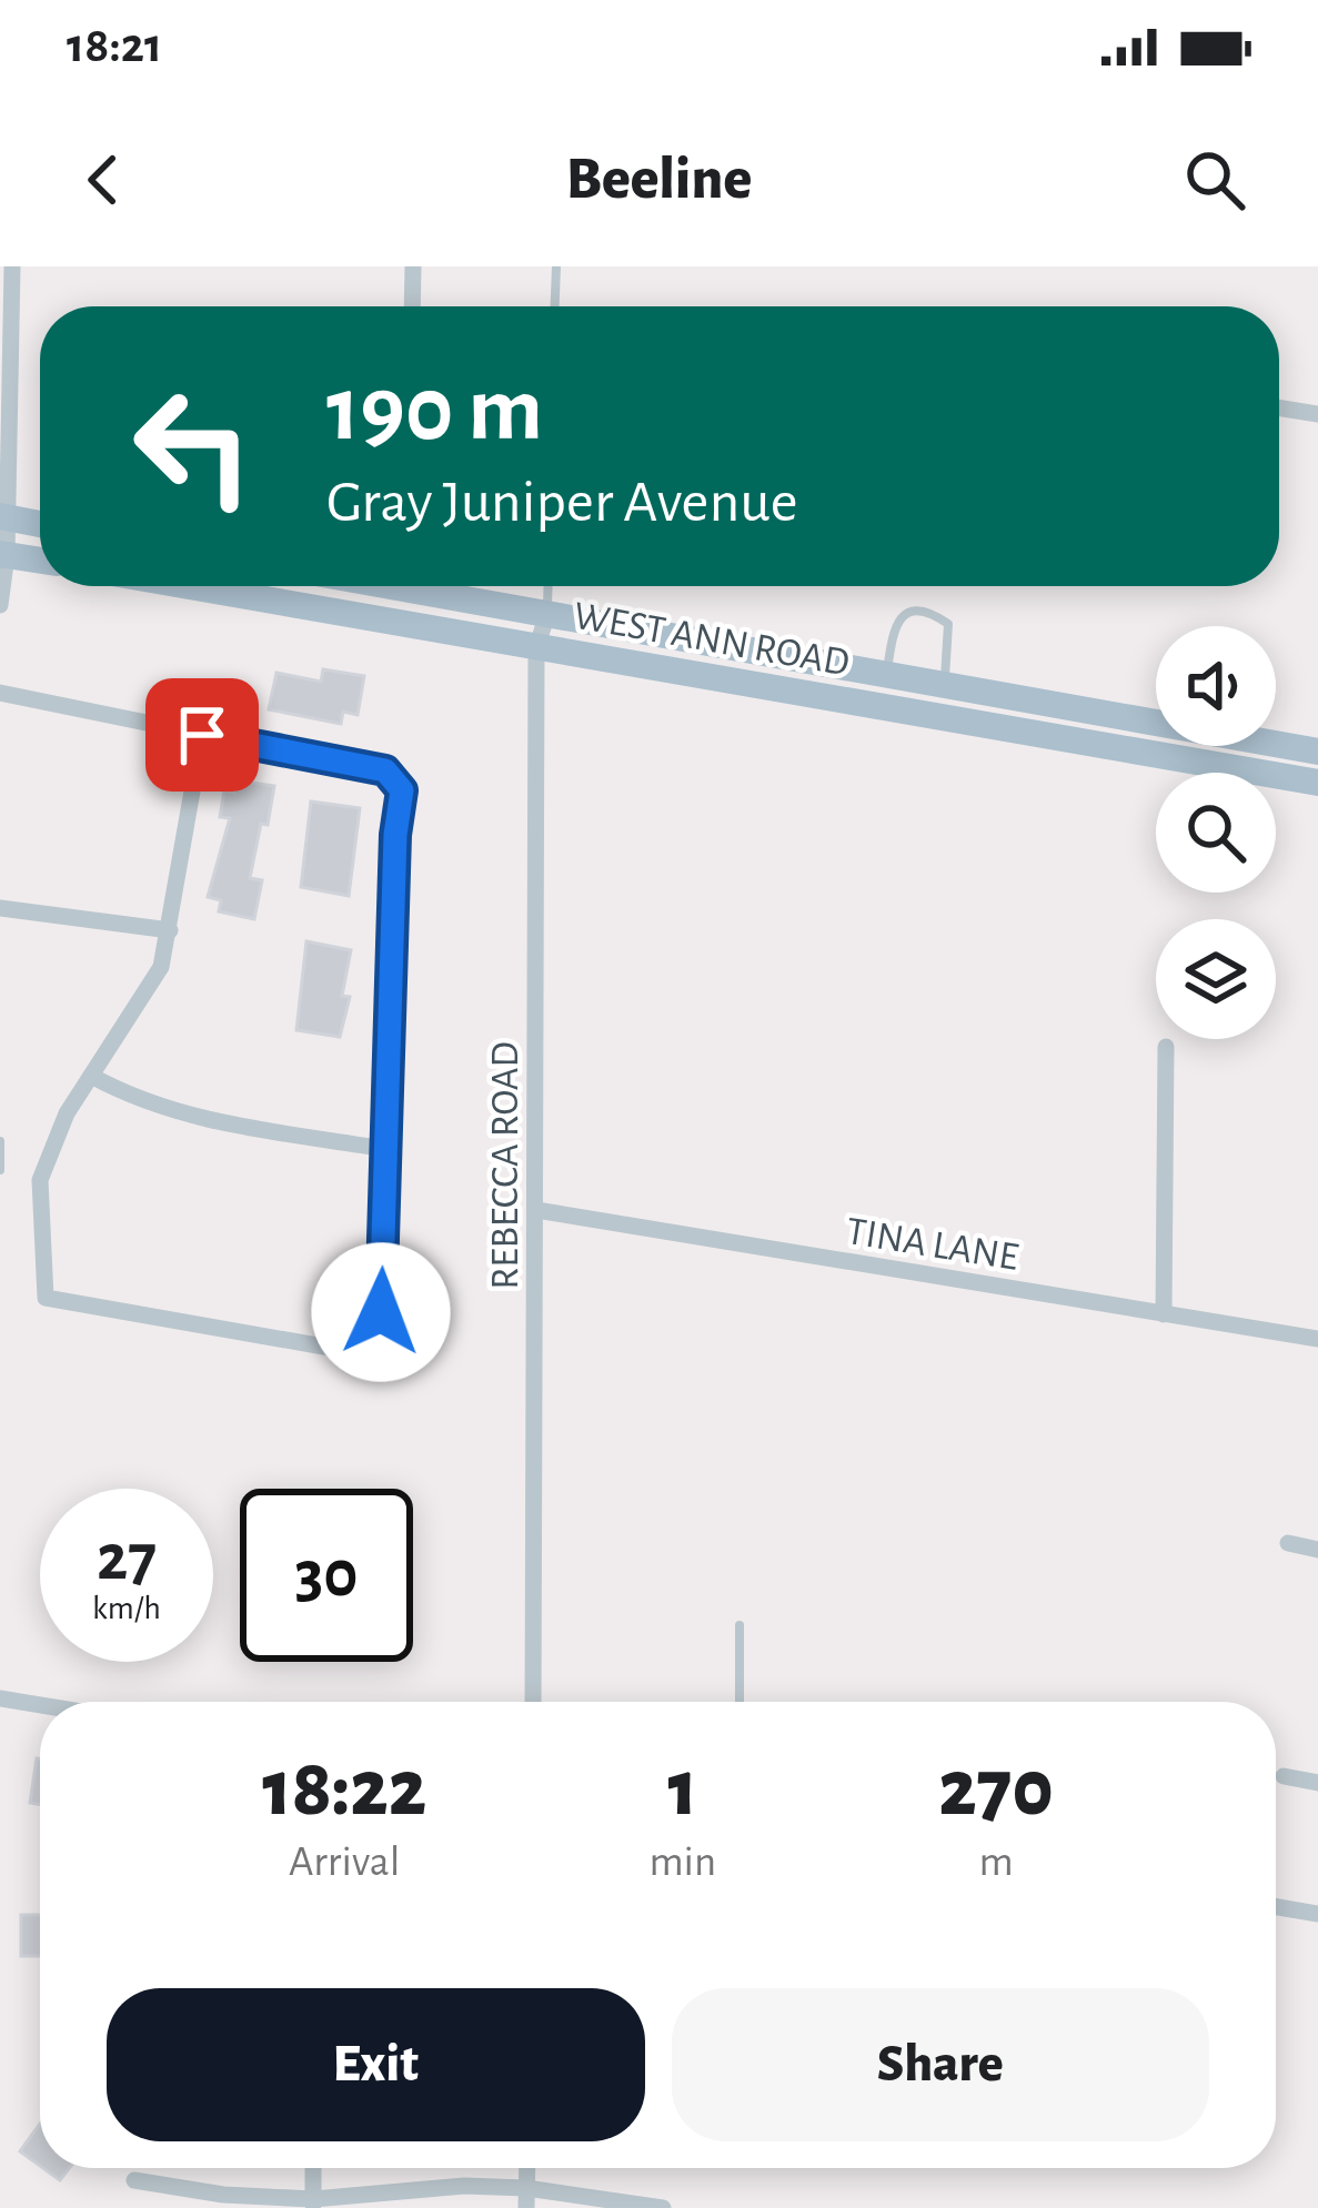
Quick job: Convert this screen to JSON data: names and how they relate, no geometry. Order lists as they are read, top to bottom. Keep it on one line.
{"streets":{"main road":["WEST ANN ROAD"],"street":["REBECCA ROAD","TINA LANE"]},"crossings":[["WEST ANN ROAD","REBECCA ROAD"],["REBECCA ROAD","TINA LANE"]],"page":{"status":"18:21","header":"Beeline","turn":["190 m","Gray Juniper Avenue"],"speed":"27 km/h","limit":"30","eta":["18:22","Arrival","1","min","270","m"],"buttons":["Exit","Share"]}}
